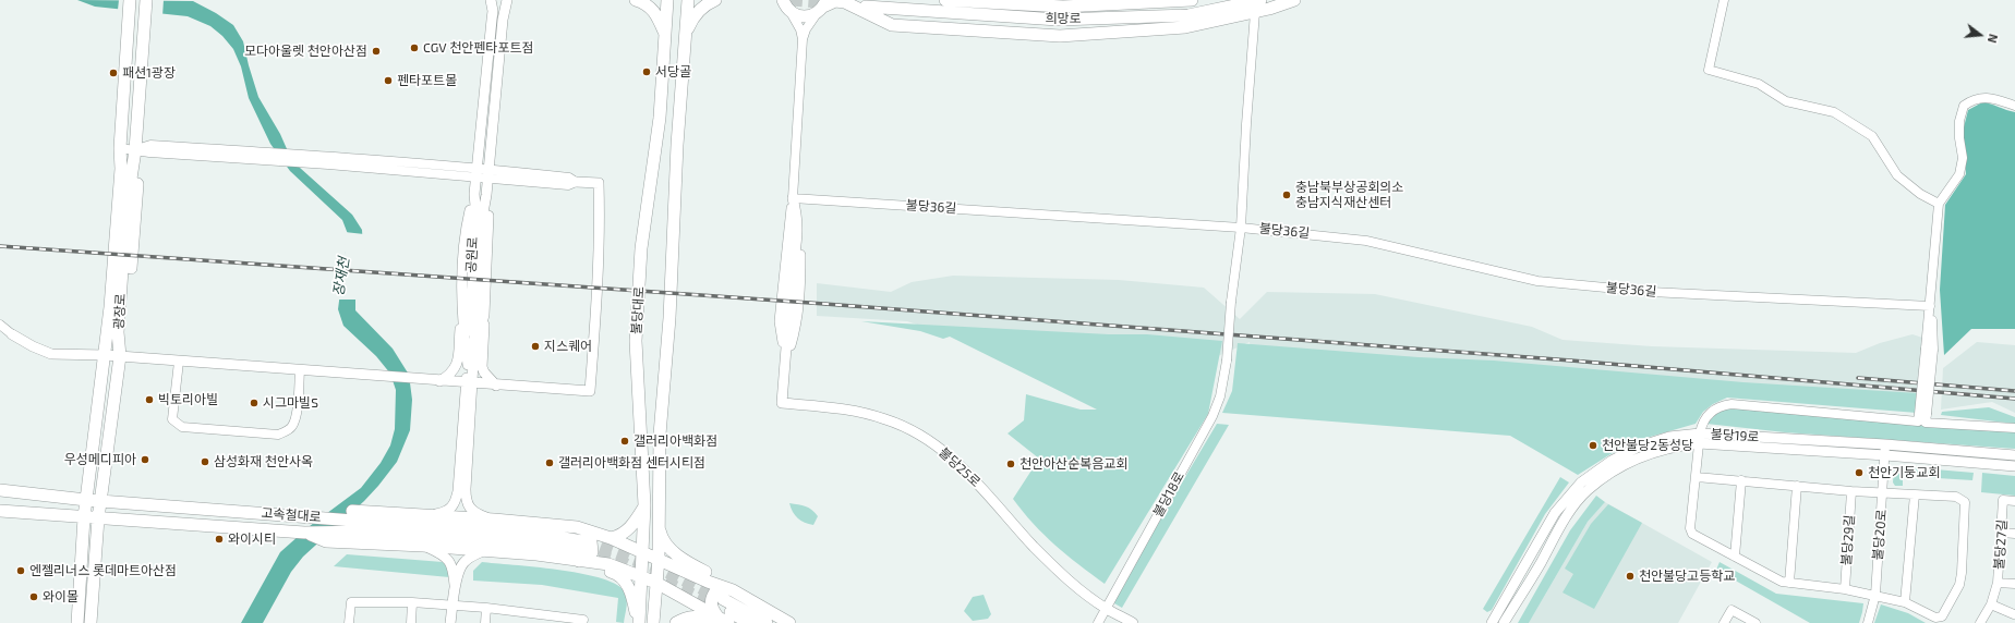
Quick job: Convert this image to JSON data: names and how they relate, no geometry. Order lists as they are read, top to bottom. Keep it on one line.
{"streets":{"main road":["희망로","불당대로","광장로","고속철대로"],"street":["불당36길","공원로","불당19로","불당25로","불당18로","불당20로","불당29길","불당27길"]},"crossings":[["불당36길","불당18로"],["광장로","고속철대로"],["불당19로","불당20로"],["불당25로","불당18로"]],"water":["장재천"],"places":["CGV 천안펜타포트점","모다아울렛 천안아산점","서당골","패션1광장","펜타포트몰","충남북부상공회의소 충남지식재산센터","지스퀘어","빅토리아빌","시그마빌S","갤러리아백화점","천안불당2동성당","우성메디피아","삼성화재 천안사옥","갤러리아백화점 센터시티점","천안아산순복음교회","천안기둥교회","와이시티","엔젤리너스 롯데마트아산점","천안불당고등학교","와이몰"],"north":"right"}
